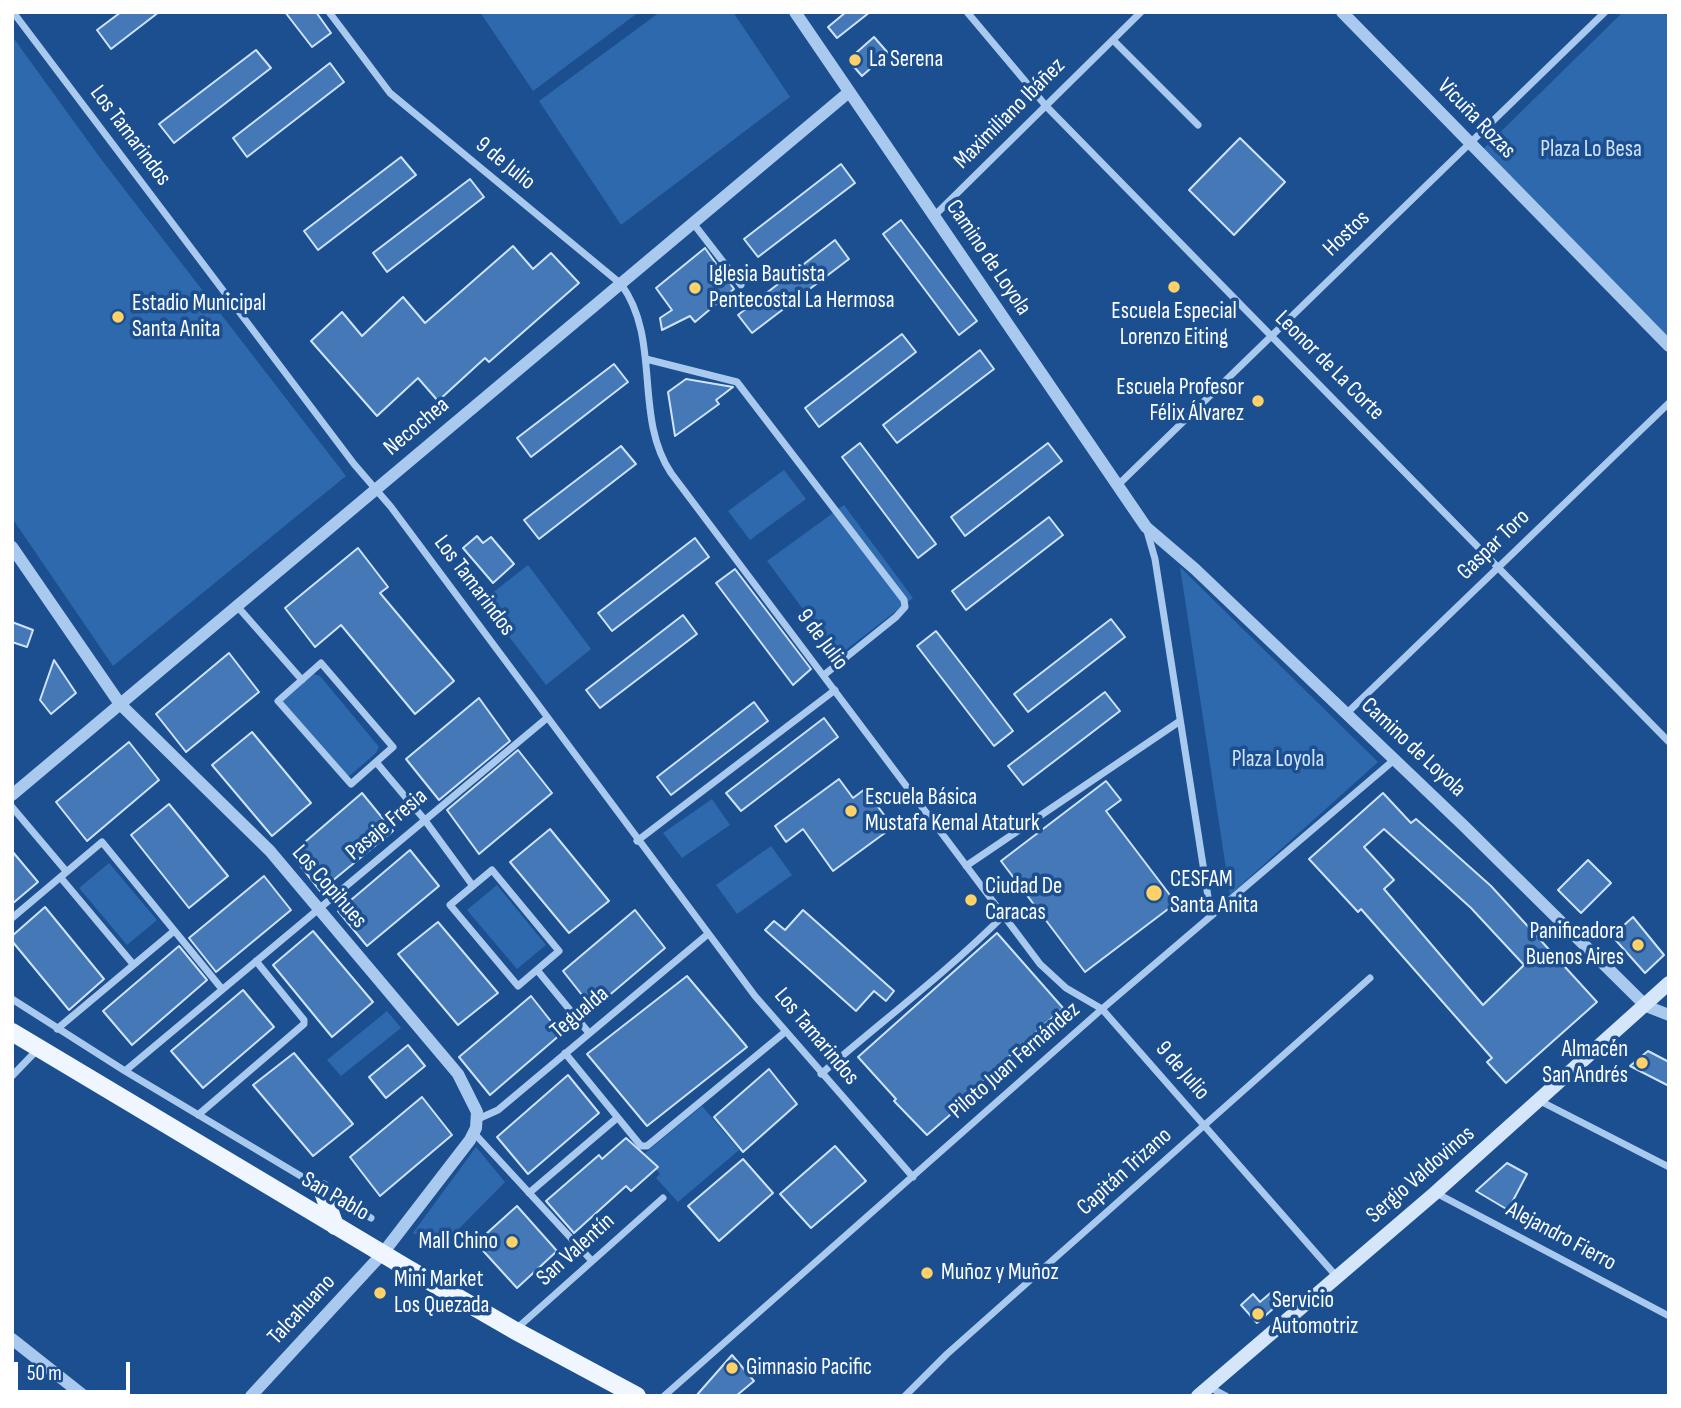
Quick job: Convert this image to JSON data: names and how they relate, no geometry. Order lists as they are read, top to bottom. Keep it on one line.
{"streets":{"main road":["Sergio Valdovinos","San Pablo"],"street":["Maximiliano Ibáñez","Vicuña Rozas","Los Tamarindos","9 de Julio","Hostos","Camino de Loyola","Leonor de La Corte","Necochea","Gaspar Toro","Pasaje Fresia","Los Copihues","Tegualda","Piloto Juan Fernández","Capitán Trizano","Alejandro Fierro","San Valentín","Talcahuano"]},"crossings":[["Maximiliano Ibáñez","Camino de Loyola"],["Maximiliano Ibáñez","Leonor de La Corte"],["Vicuña Rozas","Hostos"],["Los Tamarindos","Necochea"],["Los Tamarindos","Pasaje Fresia"],["Los Tamarindos","Tegualda"],["Los Tamarindos","Piloto Juan Fernández"],["9 de Julio","Necochea"],["9 de Julio","Piloto Juan Fernández"],["9 de Julio","Capitán Trizano"],["9 de Julio","Sergio Valdovinos"],["Hostos","Camino de Loyola"],["Hostos","Leonor de La Corte"],["Camino de Loyola","Necochea"],["Camino de Loyola","Gaspar Toro"],["Camino de Loyola","Piloto Juan Fernández"],["Camino de Loyola","Sergio Valdovinos"],["Leonor de La Corte","Gaspar Toro"],["Necochea","Los Copihues"],["Pasaje Fresia","Los Copihues"],["Pasaje Fresia","San Pablo"],["Los Copihues","Tegualda"],["Sergio Valdovinos","Alejandro Fierro"],["San Pablo","San Valentín"],["San Pablo","Talcahuano"]],"parks":["Plaza Lo Besa","Plaza Loyola"],"places":["La Serena","Escuela Especial Lorenzo Eiting","Iglesia Bautista Pentecostal La Hermosa","Estadio Municipal Santa Anita","Escuela Profesor Félix Álvarez","Escuela Básica Mustafa Kemal Ataturk","CESFAM Santa Anita","Ciudad De Caracas","Panificadora Buenos Aires","Almacén San Andrés","Mall Chino","Muñoz y Muñoz","Mini Market Los Quezada","Servicio Automotriz","Gimnasio Pacific"],"scale_bar":"50 m"}
